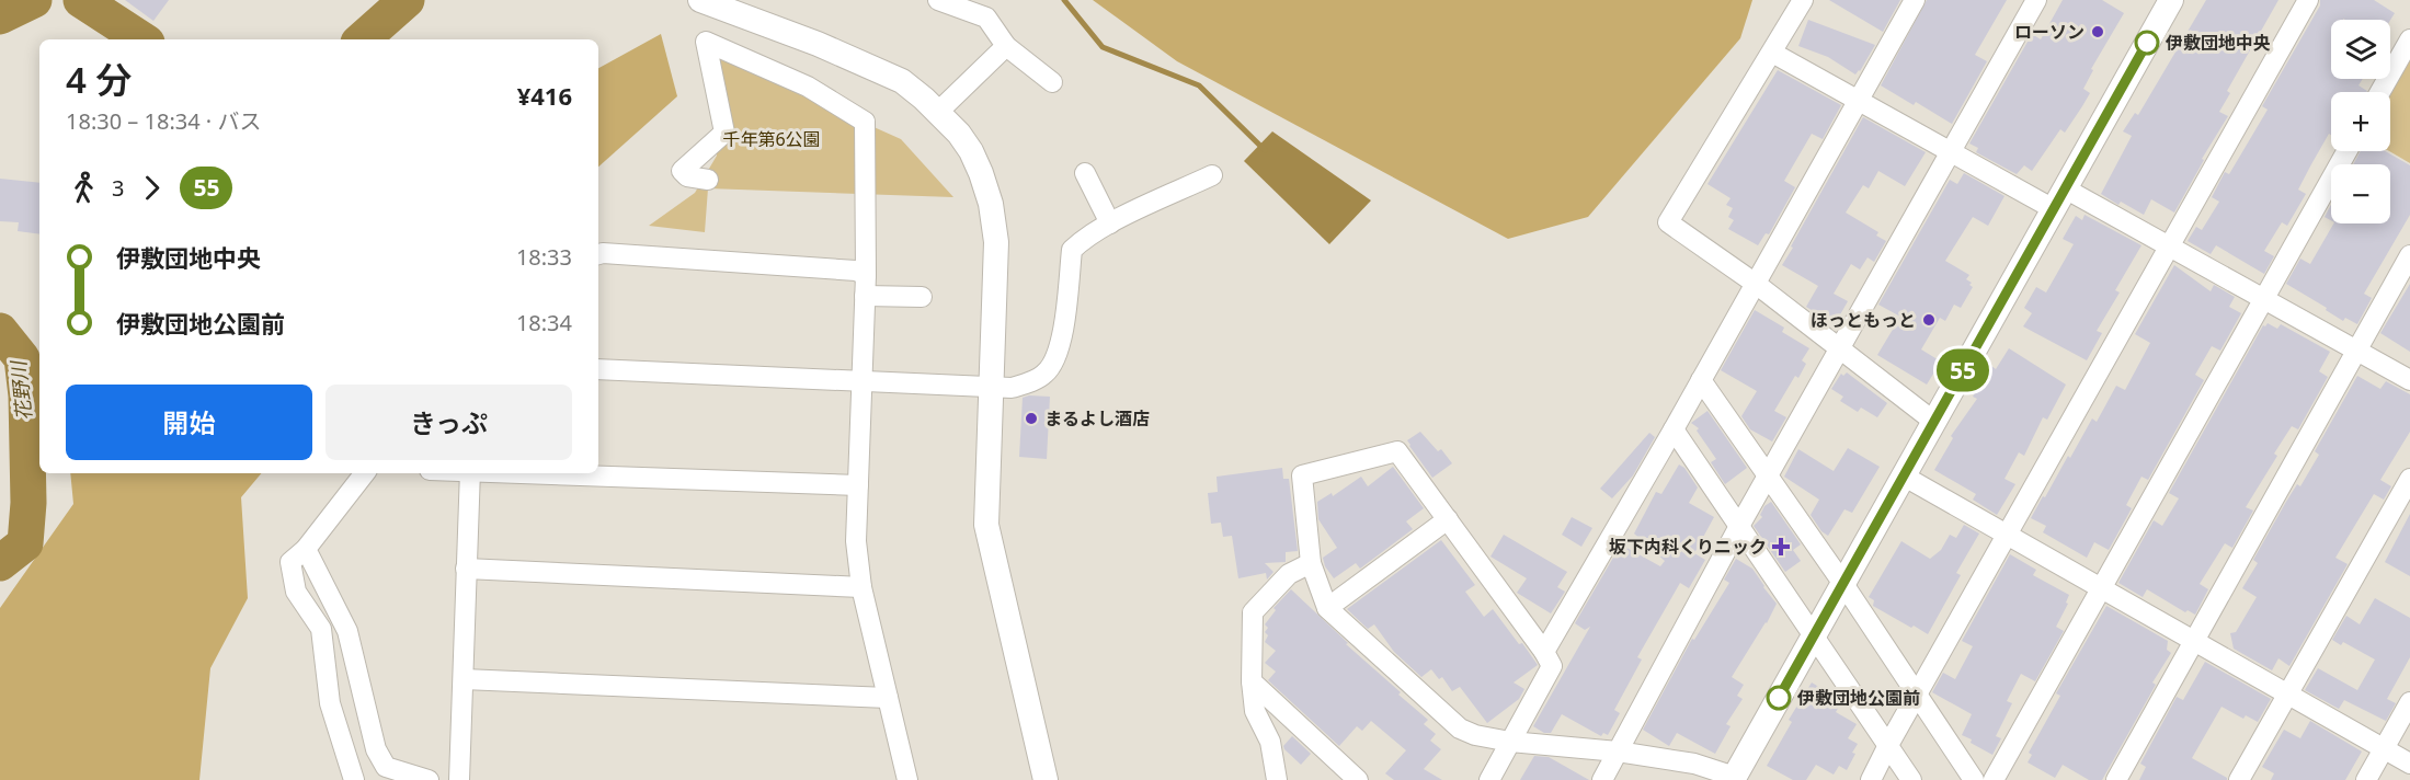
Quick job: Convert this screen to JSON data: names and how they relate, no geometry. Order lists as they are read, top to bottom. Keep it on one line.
{"water":["花野川"],"parks":["千年第6公園"],"places":{"other":["ローソン","伊敷団地中央","ほっともっと","まるよし酒店","伊敷団地公園前"],"health":["坂下内科くりニック"]},"lines":["bus line 55"],"page":{"on_map":"55","map_buttons":["+","−"],"heading":["4 分","18:30 – 18:34 · バス","¥416"],"legs":["3","55"],"list":[{"name":"伊敷団地中央","value":"18:33"},{"name":"伊敷団地公園前","value":"18:34"}],"buttons":["開始","きっぷ"]}}
